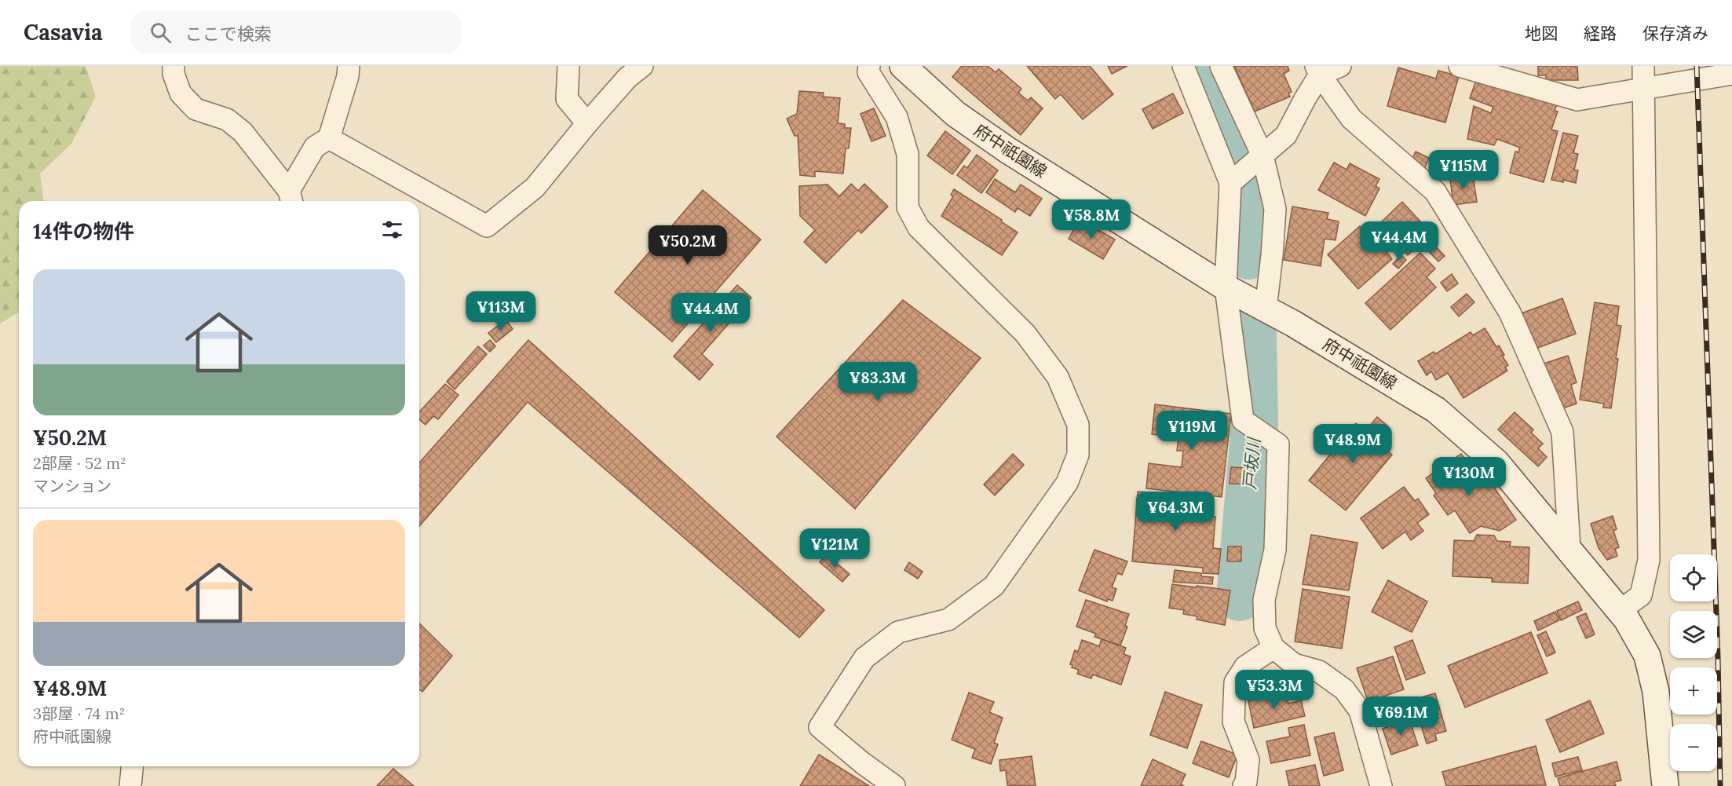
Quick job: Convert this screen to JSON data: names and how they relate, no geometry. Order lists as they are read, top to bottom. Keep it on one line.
{"streets":{"main road":["府中祇園線"]},"water":["戸坂川"],"page":{"header":"Casavia","search":"ここで検索","nav":["地図","経路","保存済み"],"price":["¥115M","¥58.8M","¥44.4M","¥50.2M","¥113M","¥44.4M","¥83.3M","¥119M","¥48.9M","¥130M","¥64.3M","¥121M","¥53.3M","¥69.1M"],"heading":"14件の物件","list":[{"name":"¥50.2M","note":"2部屋 · 52 m² · マンション"},{"name":"¥48.9M","note":"3部屋 · 74 m² · 府中祇園線"}],"map_buttons":["+","−"]}}
